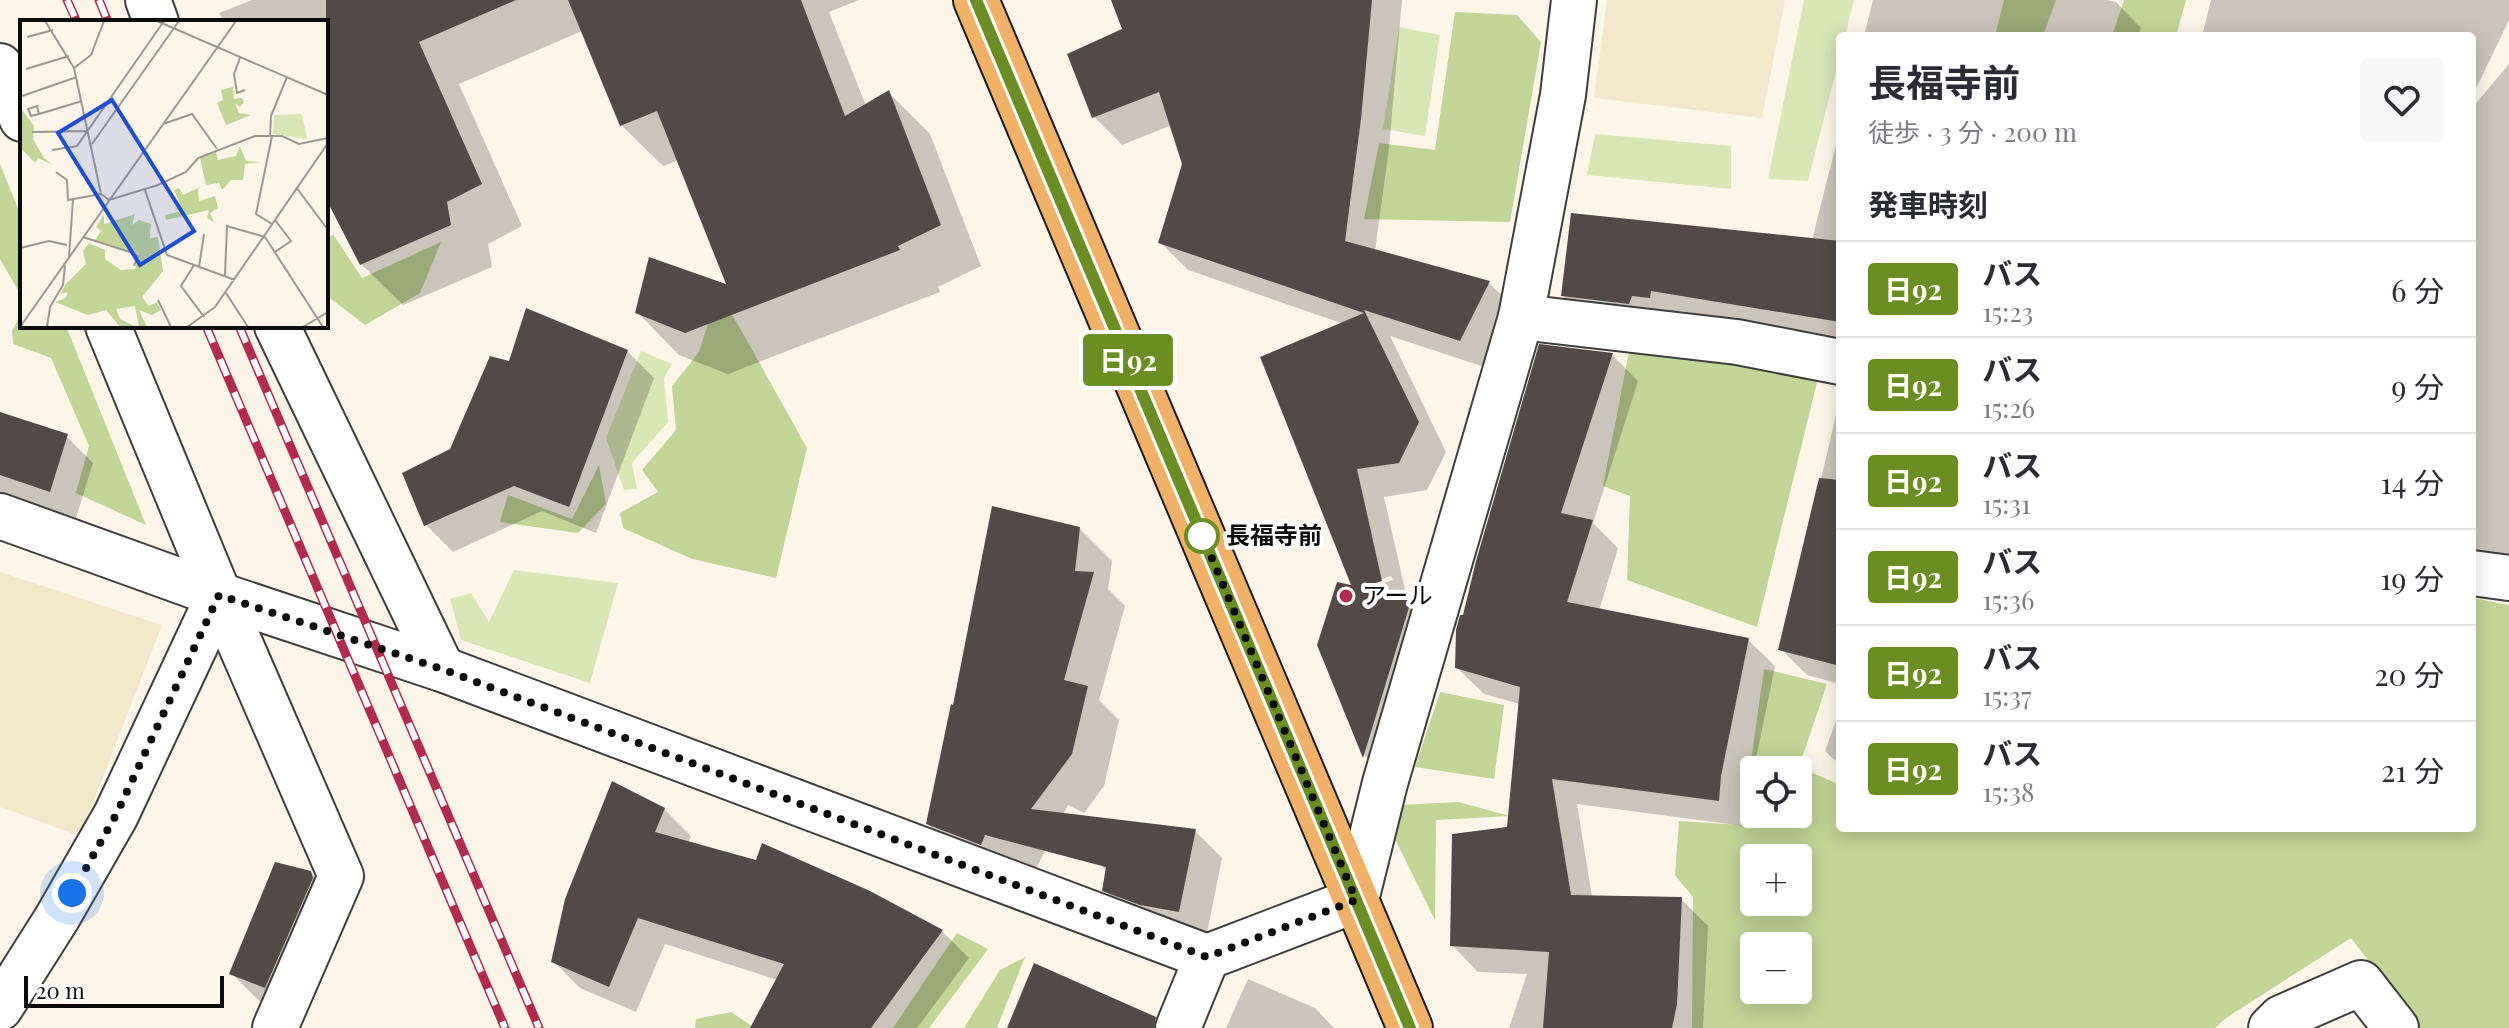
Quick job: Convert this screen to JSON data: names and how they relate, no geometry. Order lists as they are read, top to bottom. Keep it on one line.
{"places":["長福寺前","アール"],"lines":["bus line 日92"],"scale_bar":"20 m","page":{"on_map":"日92","heading":[["長福寺前","徒歩 · 3 分 · 200 m"],"発車時刻"],"list":[{"mark":"日92","name":"バス","note":"15:23","value":"6 分"},{"mark":"日92","name":"バス","note":"15:26","value":"9 分"},{"mark":"日92","name":"バス","note":"15:31","value":"14 分"},{"mark":"日92","name":"バス","note":"15:36","value":"19 分"},{"mark":"日92","name":"バス","note":"15:37","value":"20 分"},{"mark":"日92","name":"バス","note":"15:38","value":"21 分"}],"map_buttons":["+","−"],"scale":"20 m"}}
